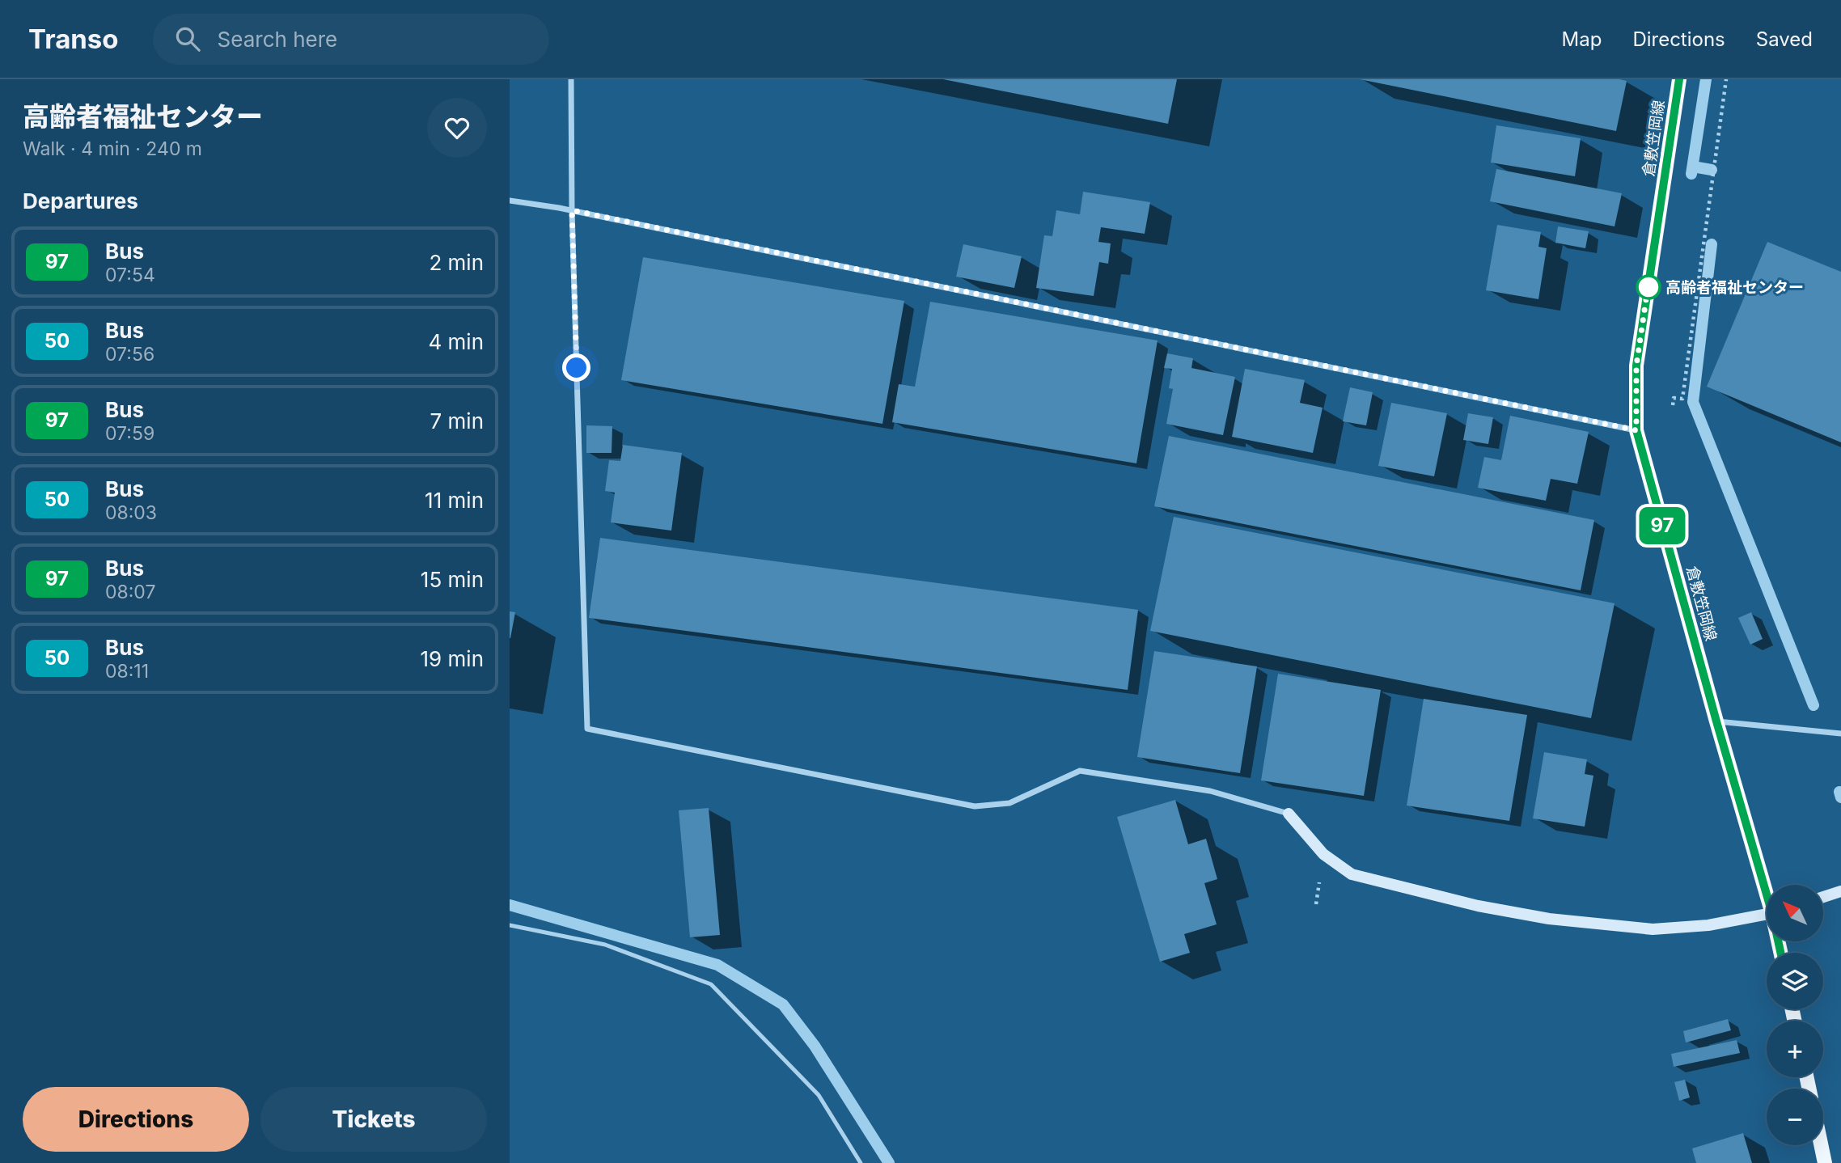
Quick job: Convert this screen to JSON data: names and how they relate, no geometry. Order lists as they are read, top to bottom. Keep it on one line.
{"streets":{"main road":["倉敷笠岡線"]},"places":["高齢者福祉センター"],"lines":["bus line 97"],"north":"top left","page":{"header":"Transo","search":"Search here","nav":["Map","Directions","Saved"],"heading":[["高齢者福祉センター","Walk · 4 min · 240 m"],"Departures"],"on_map":"97","list":[{"mark":"97","name":"Bus","note":"07:54","value":"2 min"},{"mark":"50","name":"Bus","note":"07:56","value":"4 min"},{"mark":"97","name":"Bus","note":"07:59","value":"7 min"},{"mark":"50","name":"Bus","note":"08:03","value":"11 min"},{"mark":"97","name":"Bus","note":"08:07","value":"15 min"},{"mark":"50","name":"Bus","note":"08:11","value":"19 min"}],"map_buttons":["+","−"],"buttons":["Directions","Tickets"]}}
